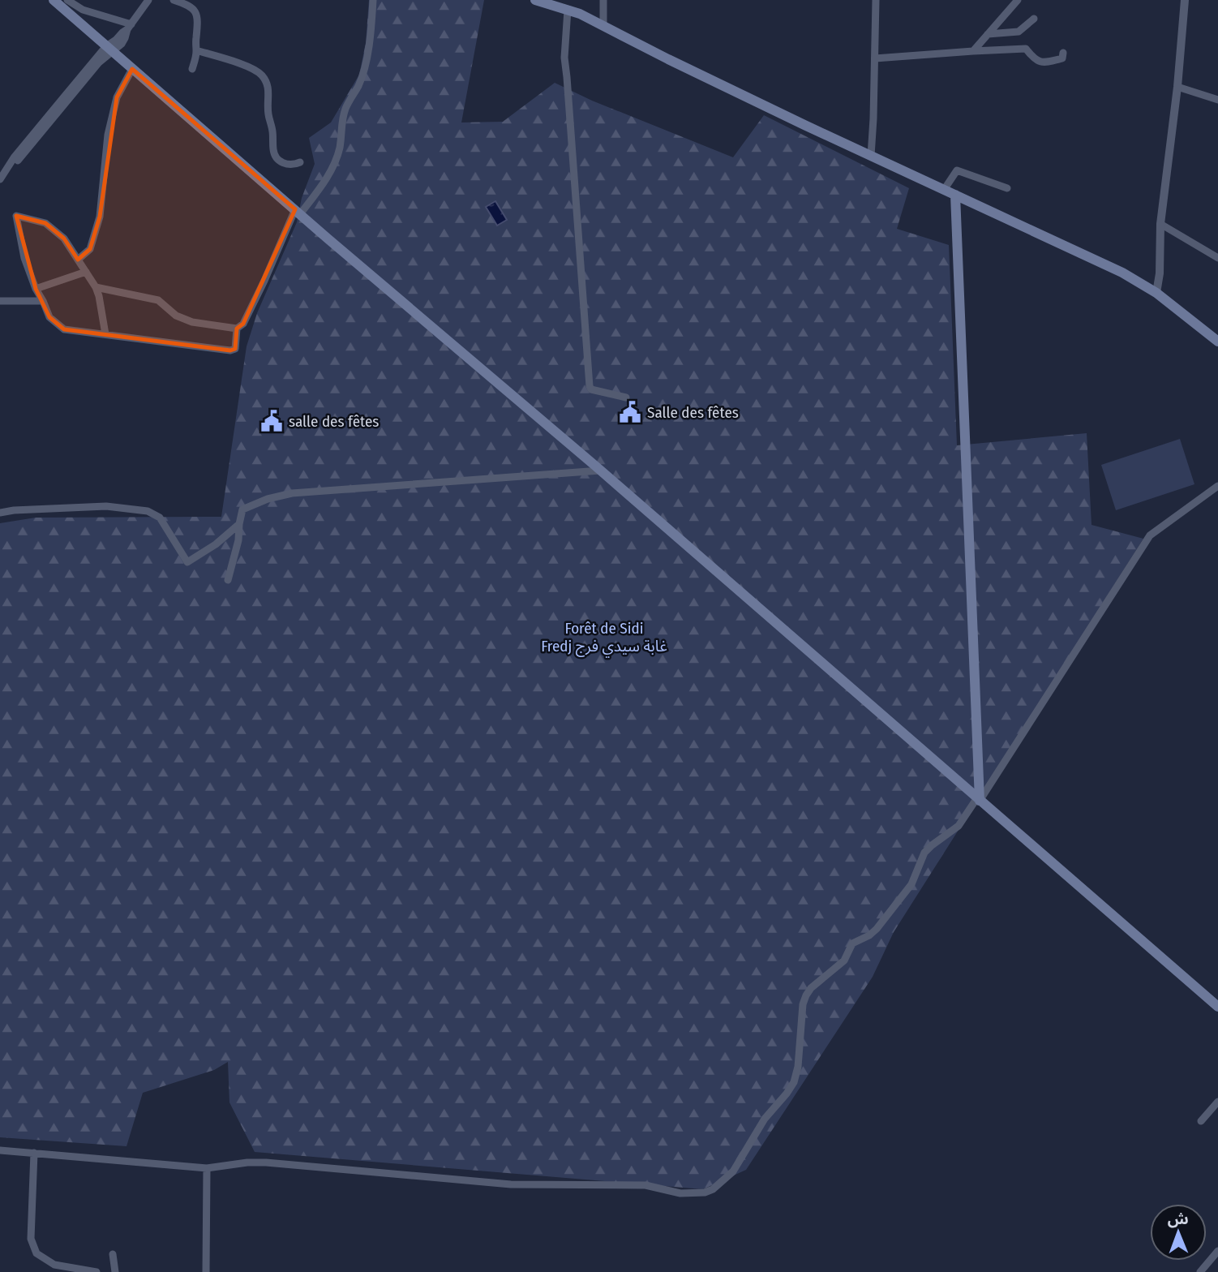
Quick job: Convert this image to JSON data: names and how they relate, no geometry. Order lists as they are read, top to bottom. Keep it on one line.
{"parks":["Forêt de Sidi Fredj غابة سيدي فرج"],"places":{"public building":["Salle des fêtes","salle des fêtes"]},"north":"top"}
